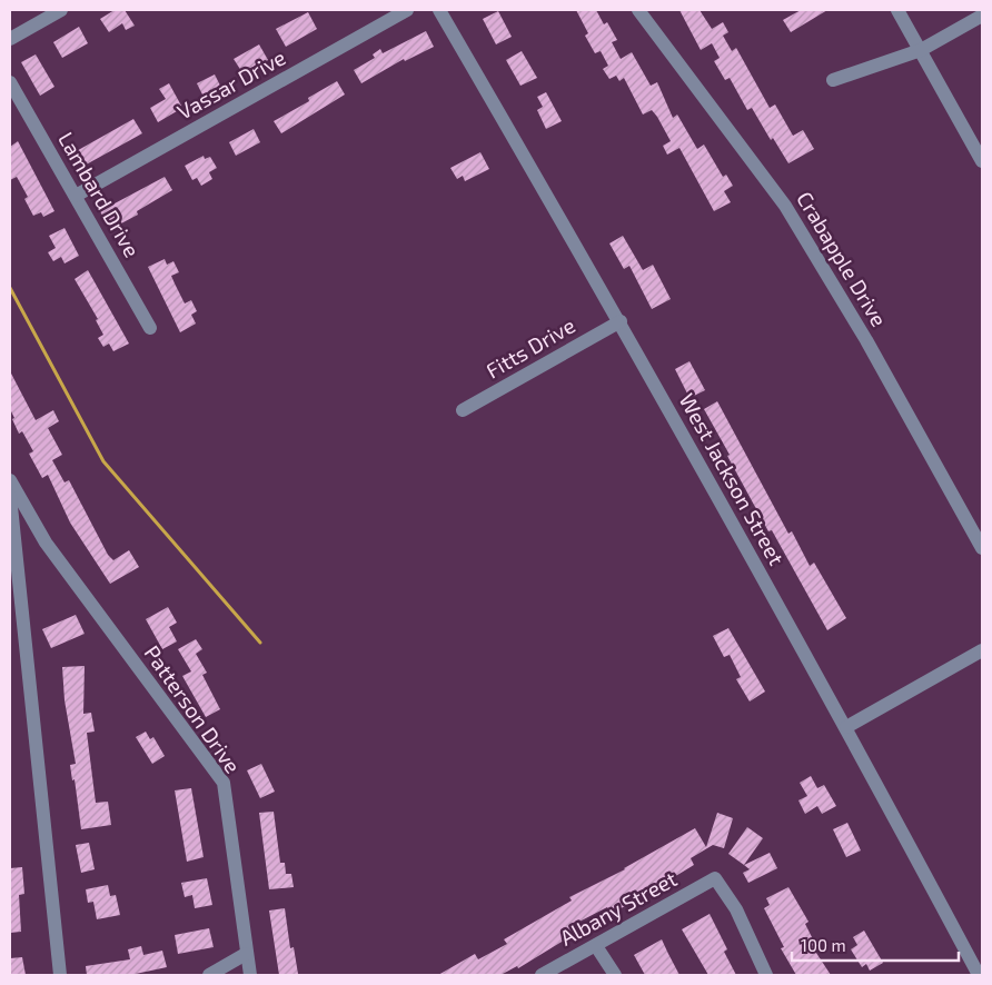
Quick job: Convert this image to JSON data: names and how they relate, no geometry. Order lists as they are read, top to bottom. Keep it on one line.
{"streets":{"street":["Vassar Drive","Lambard Drive","Crabapple Drive","Fitts Drive","West Jackson Street","Patterson Drive","Albany Street"]},"crossings":[["Vassar Drive","Lambard Drive"],["Fitts Drive","West Jackson Street"]],"scale_bar":"100 m"}
